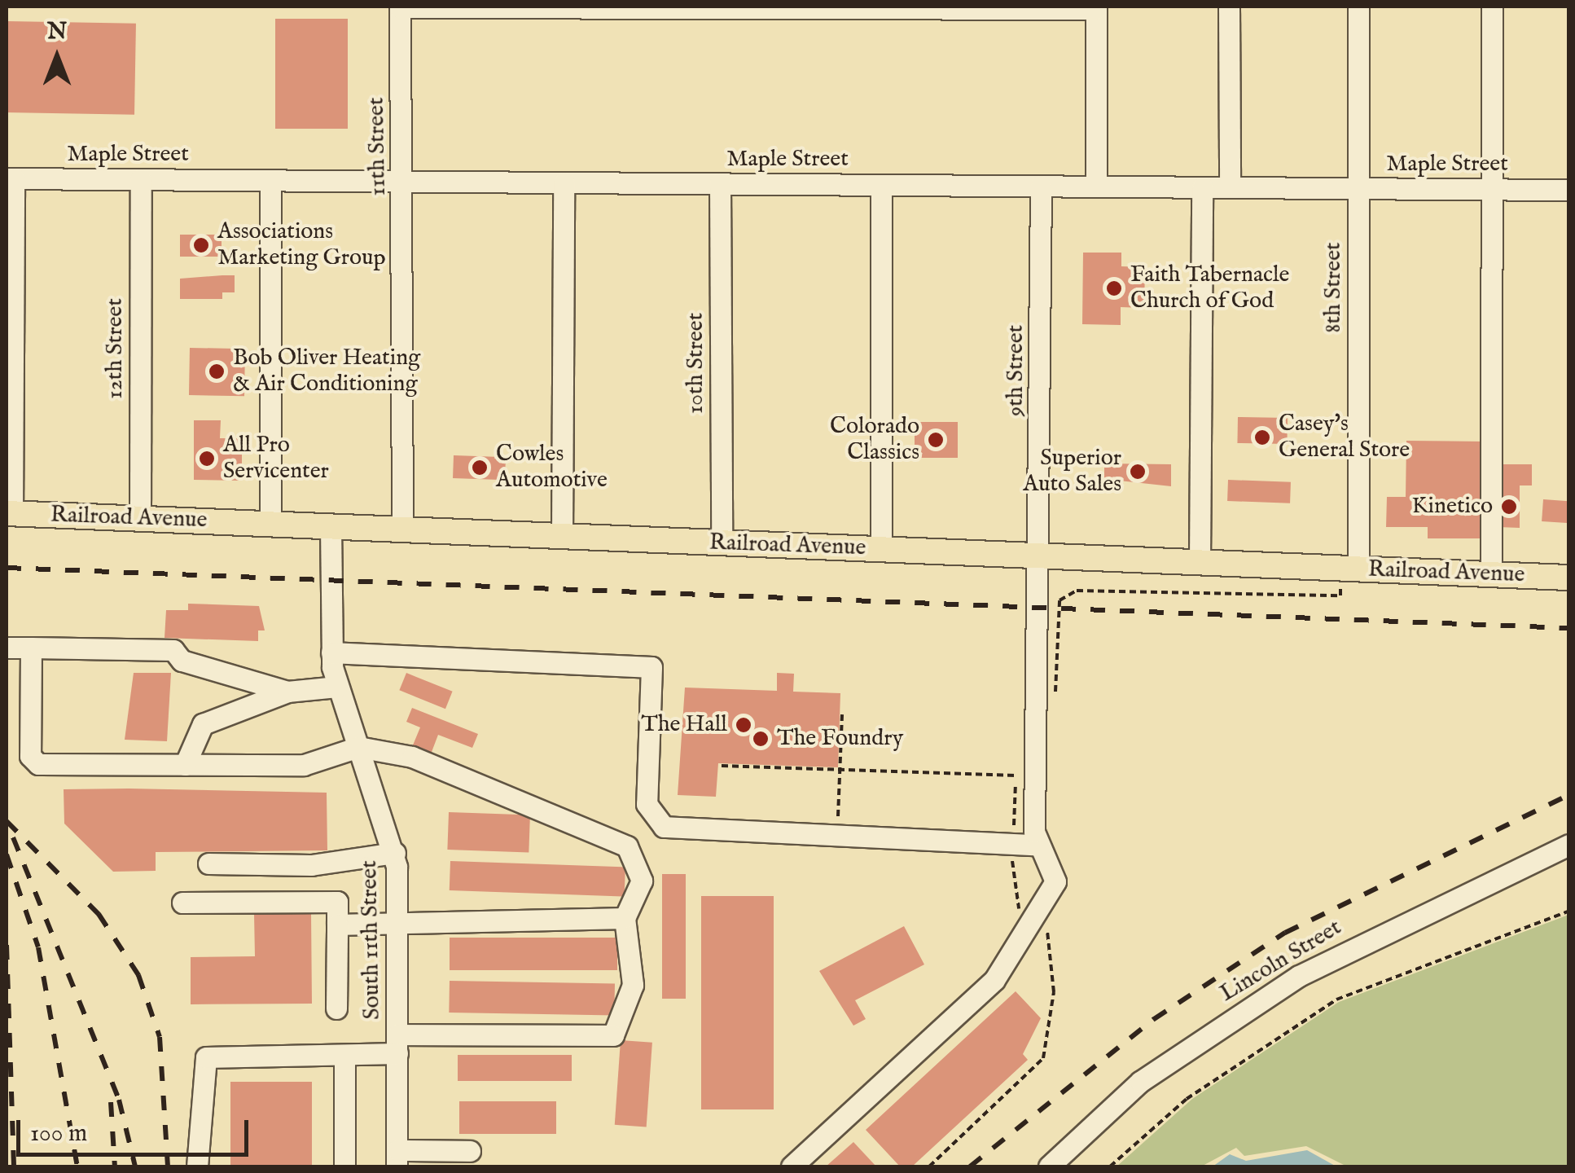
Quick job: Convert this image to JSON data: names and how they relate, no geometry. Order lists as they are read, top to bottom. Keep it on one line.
{"streets":{"main road":["Railroad Avenue"],"street":["11th Street","Maple Street","8th Street","12th Street","10th Street","9th Street","South 11th Street","Lincoln Street"]},"crossings":[["11th Street","Maple Street"],["11th Street","Railroad Avenue"],["Maple Street","8th Street"],["Maple Street","12th Street"],["Maple Street","10th Street"],["Maple Street","9th Street"],["8th Street","Railroad Avenue"],["12th Street","Railroad Avenue"],["10th Street","Railroad Avenue"],["9th Street","Railroad Avenue"],["Railroad Avenue","South 11th Street"]],"places":["Associations Marketing Group","Faith Tabernacle Church of God","Bob Oliver Heating & Air Conditioning","Casey's General Store","Colorado Classics","All Pro Servicenter","Cowles Automotive","Superior Auto Sales","Kinetico","The Hall","The Foundry"],"scale_bar":"100 m","north":"top"}
